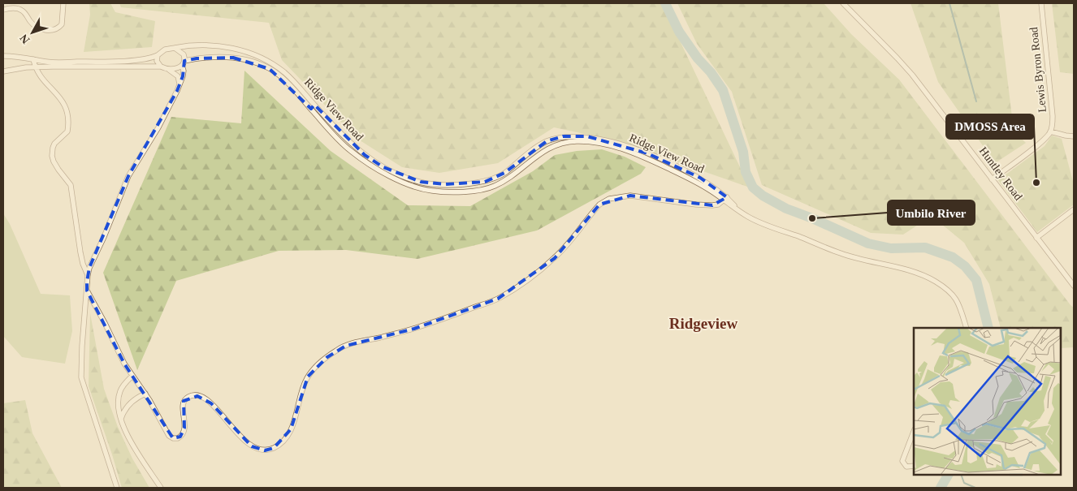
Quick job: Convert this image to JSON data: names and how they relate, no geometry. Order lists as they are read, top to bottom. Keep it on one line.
{"streets":{"street":["Lewis Byron Road","Ridge View Road","Huntley Road"]},"districts":["Ridgeview"],"places":["DMOSS Area","Umbilo River"],"north":"bottom left"}
